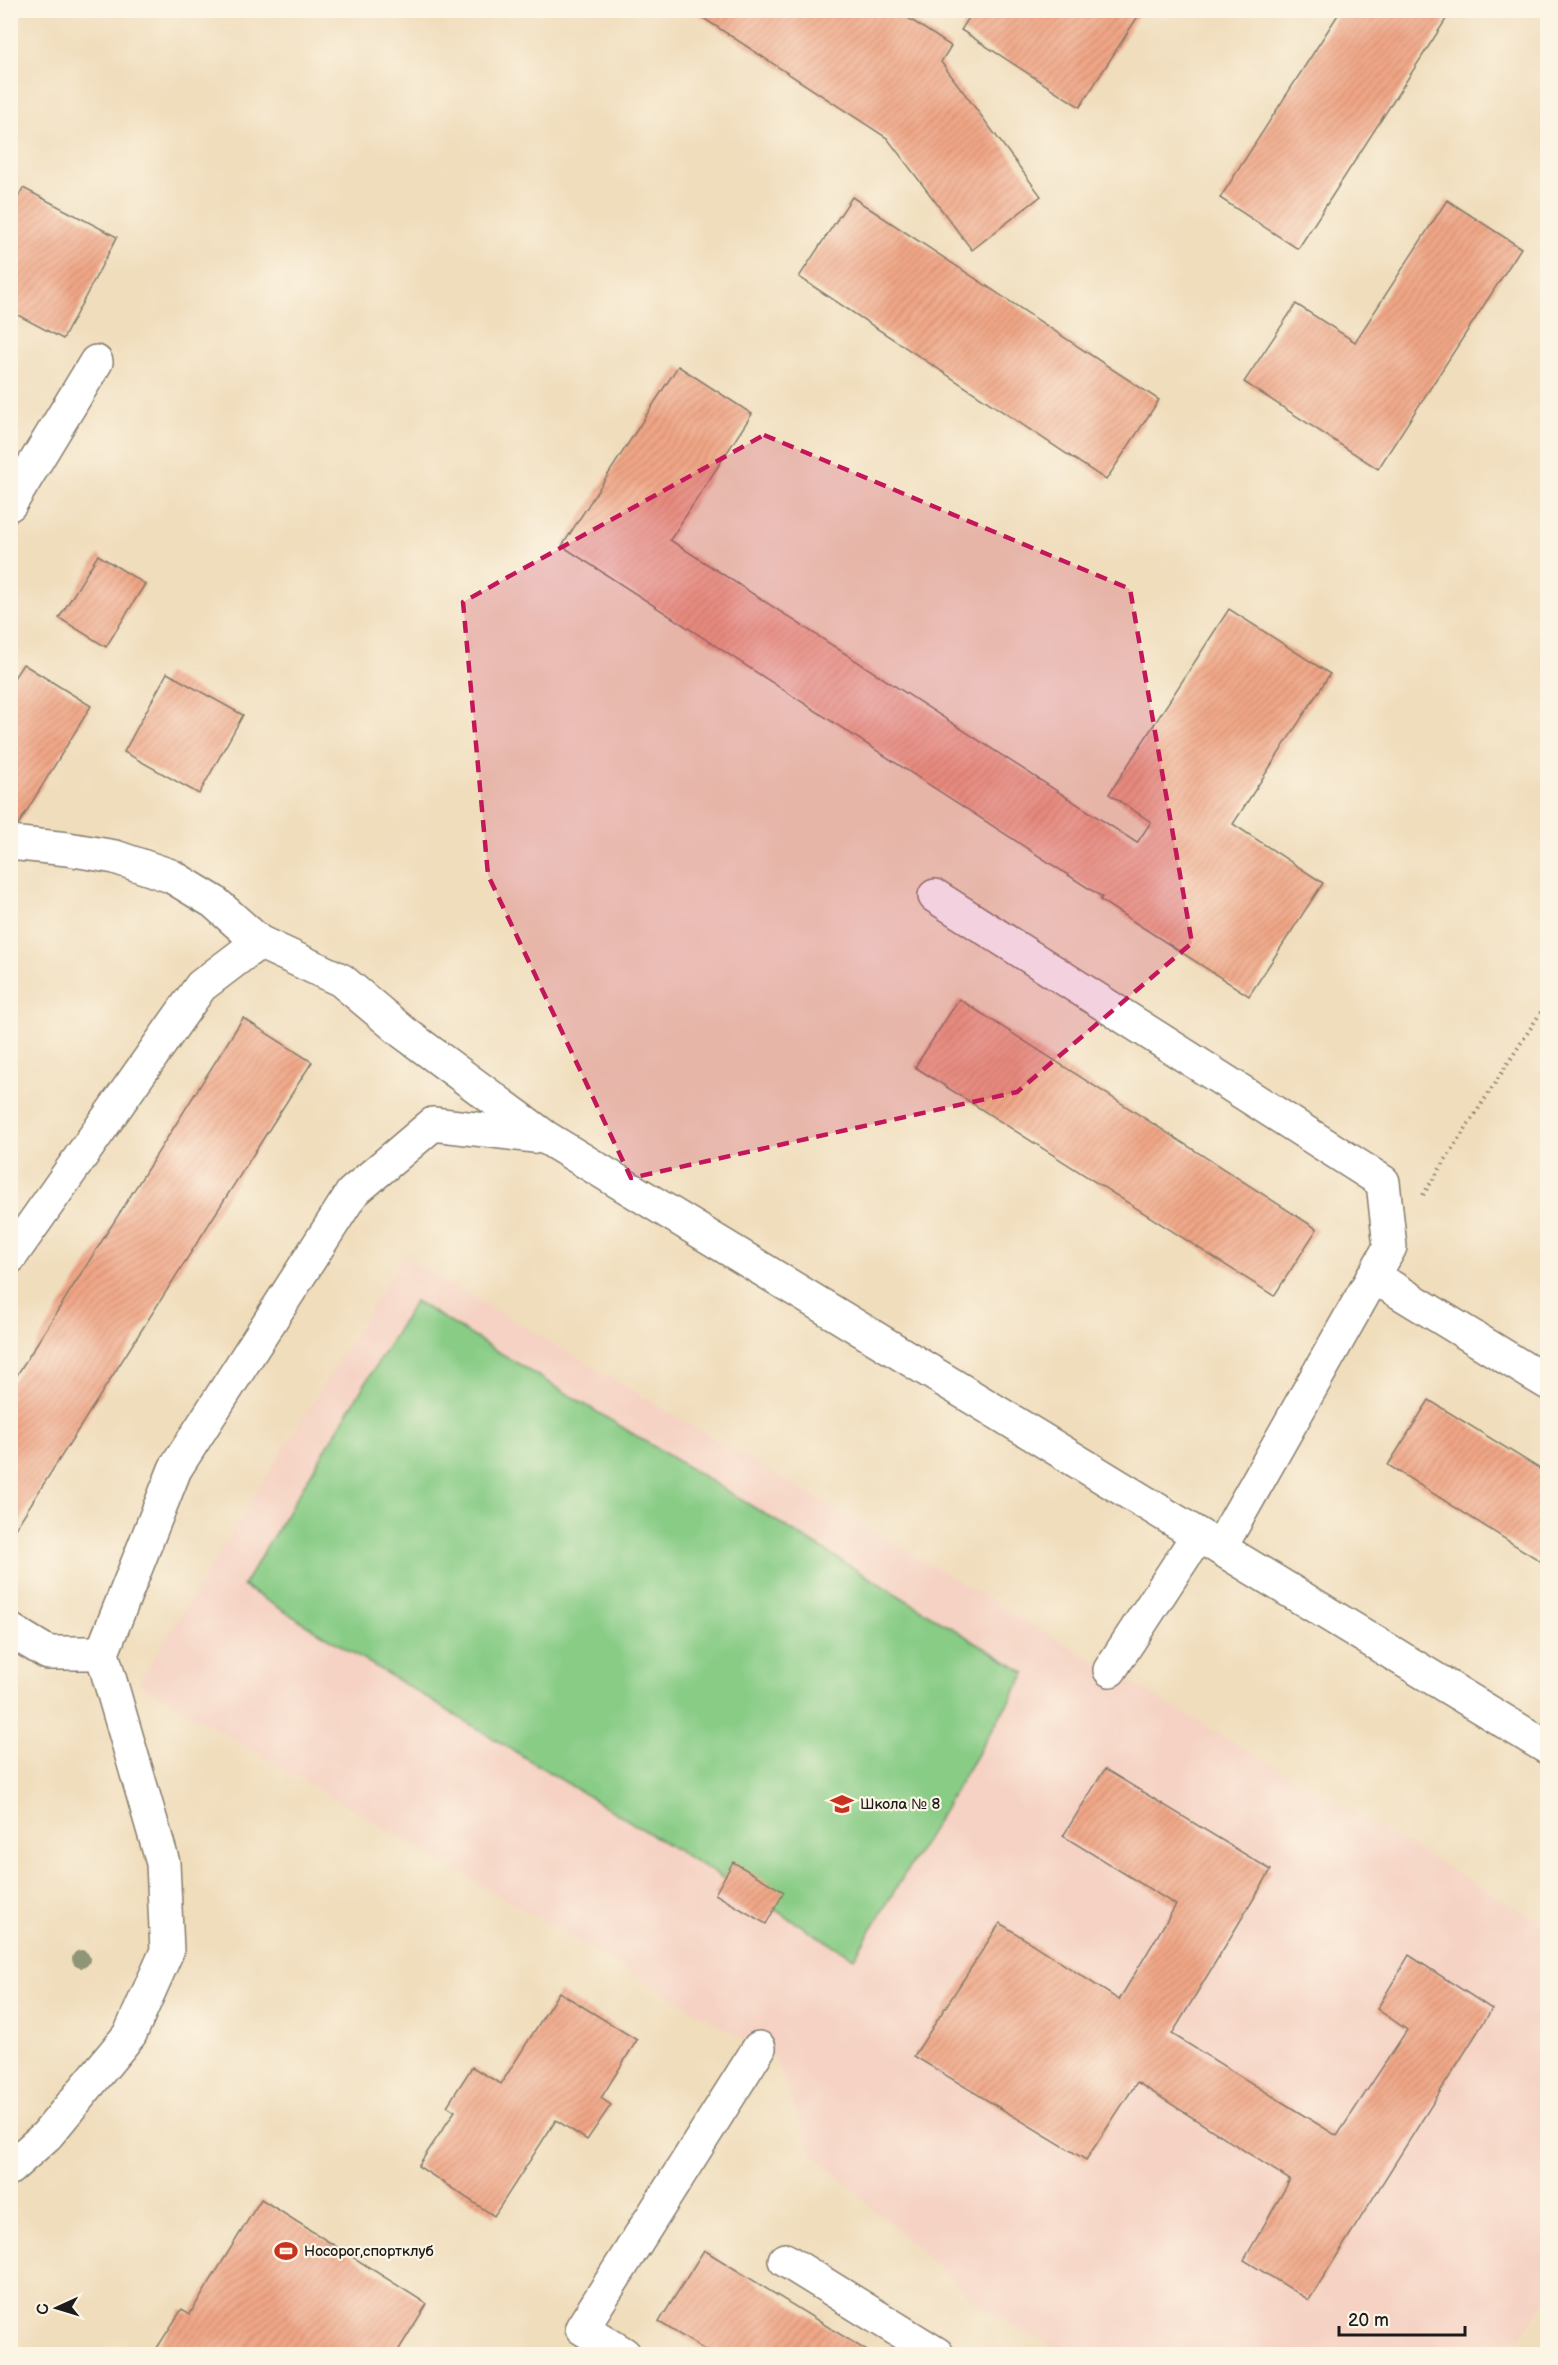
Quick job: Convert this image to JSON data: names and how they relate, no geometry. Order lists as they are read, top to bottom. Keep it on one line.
{"places":{"school or university":["Школа № 8"],"sports":["Носорог,спортклуб"]},"scale_bar":"20 m","north":"left"}
